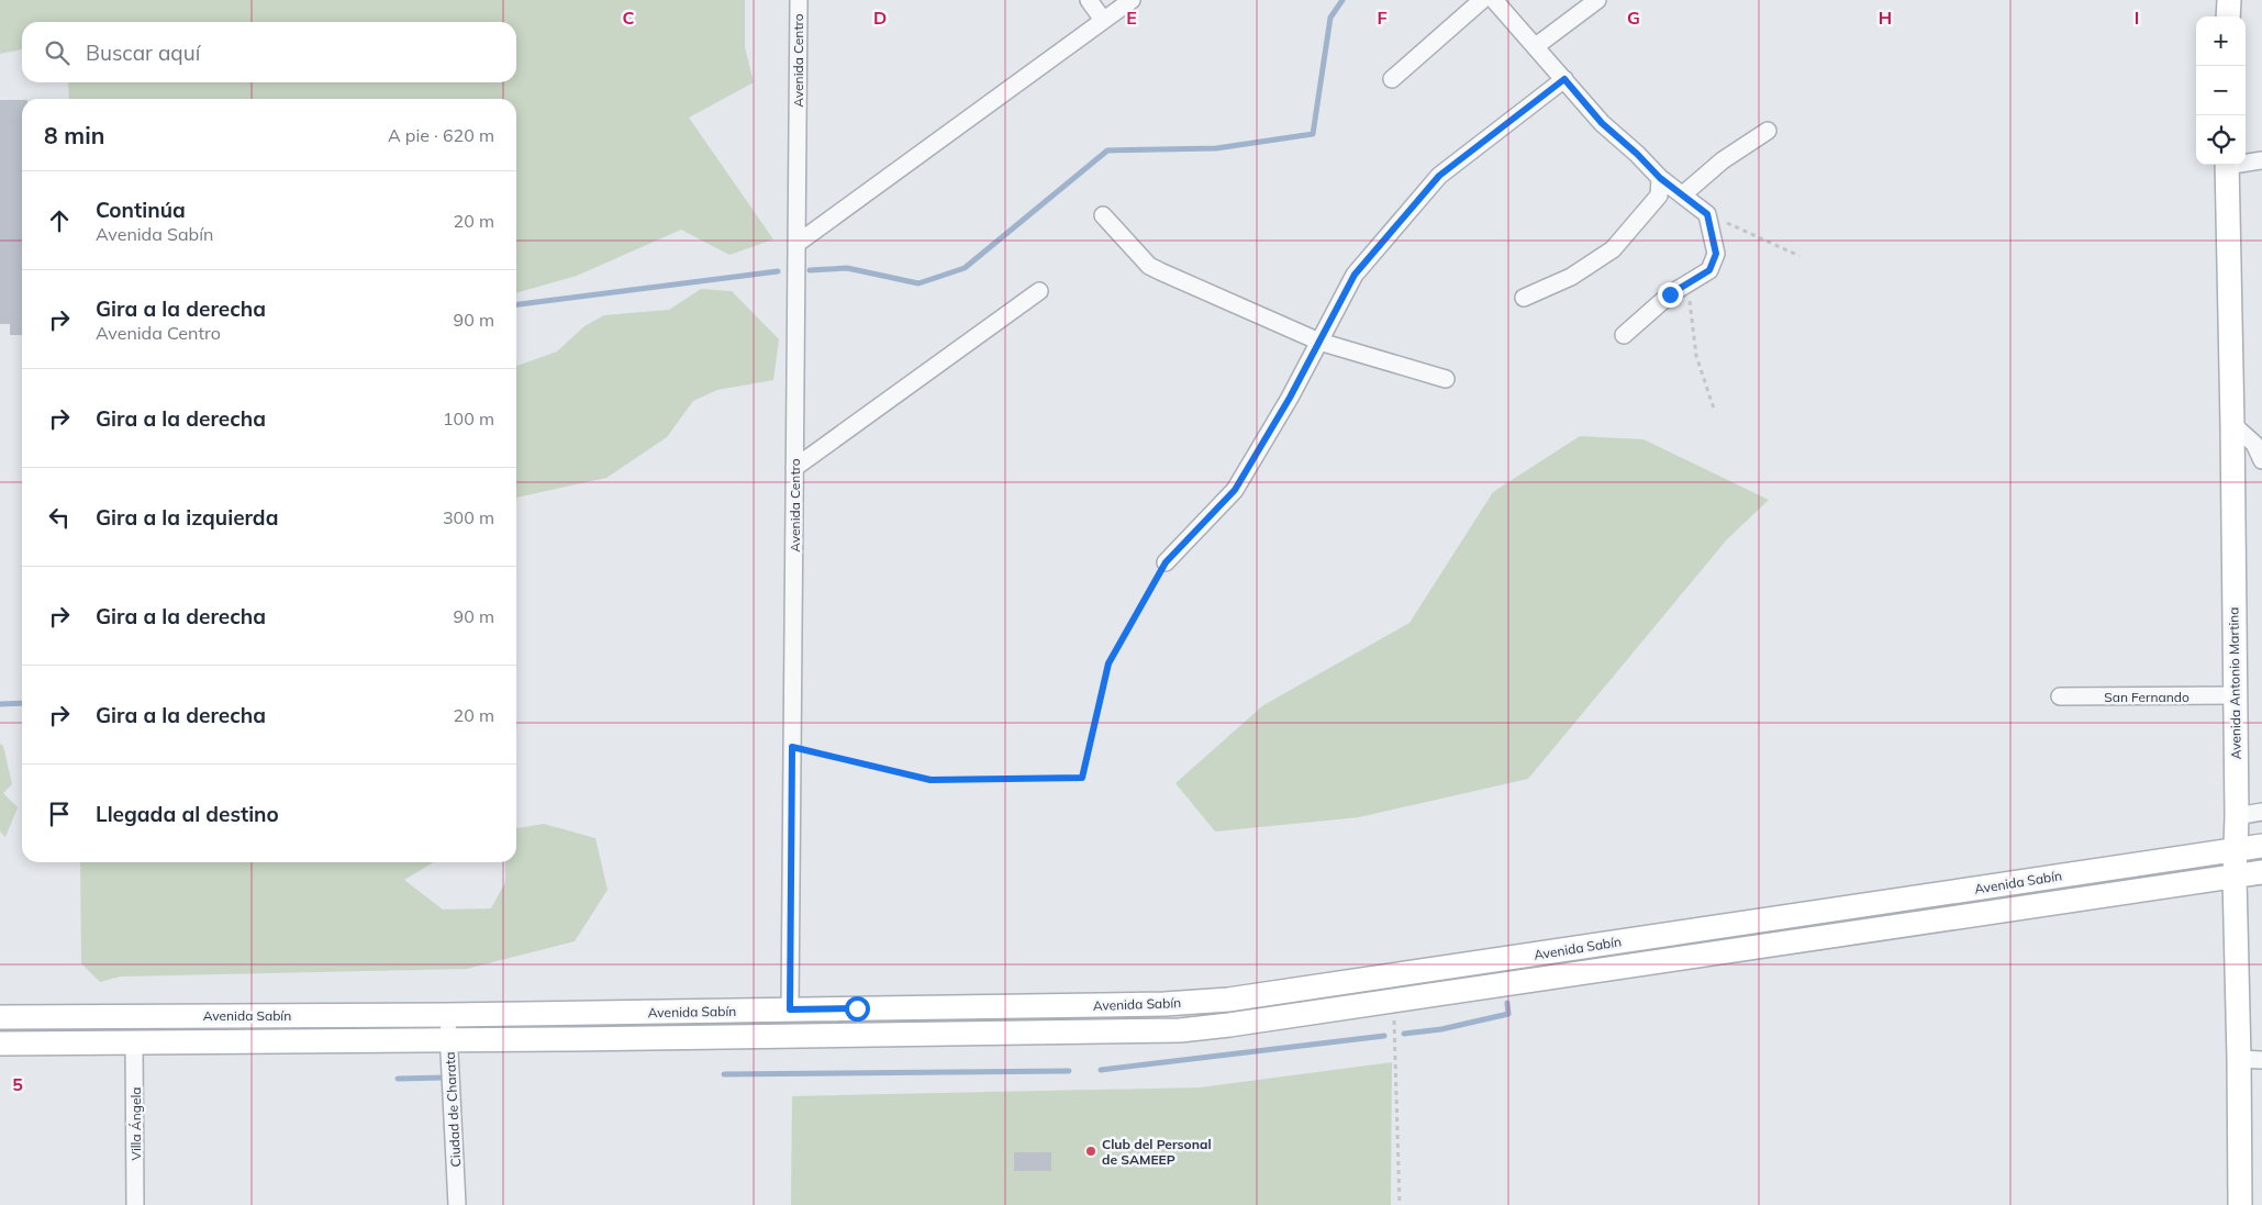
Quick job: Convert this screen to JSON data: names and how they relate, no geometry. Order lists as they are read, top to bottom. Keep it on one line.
{"streets":{"main road":["Avenida Antonio Martina","Avenida Sabín"],"street":["Avenida Centro","San Fernando","Ciudad de Charata","Villa Ángela"]},"crossings":[["Avenida Centro","Avenida Sabín"],["Avenida Antonio Martina","San Fernando"],["Avenida Antonio Martina","Avenida Sabín"],["Avenida Sabín","Ciudad de Charata"],["Avenida Sabín","Villa Ángela"]],"places":["Club del Personal de SAMEEP"],"page":{"map_buttons":["+","−"],"search":"Buscar aquí","heading":["8 min","A pie · 620 m"],"list":[["Continúa","Avenida Sabín","20 m"],["Gira a la derecha","Avenida Centro","90 m"],["Gira a la derecha","100 m"],["Gira a la izquierda","300 m"],["Gira a la derecha","90 m"],["Gira a la derecha","20 m"],"Llegada al destino"]},"grid":{"columns":["C","D","E","F","G","H","I"],"rows":["5"]}}
